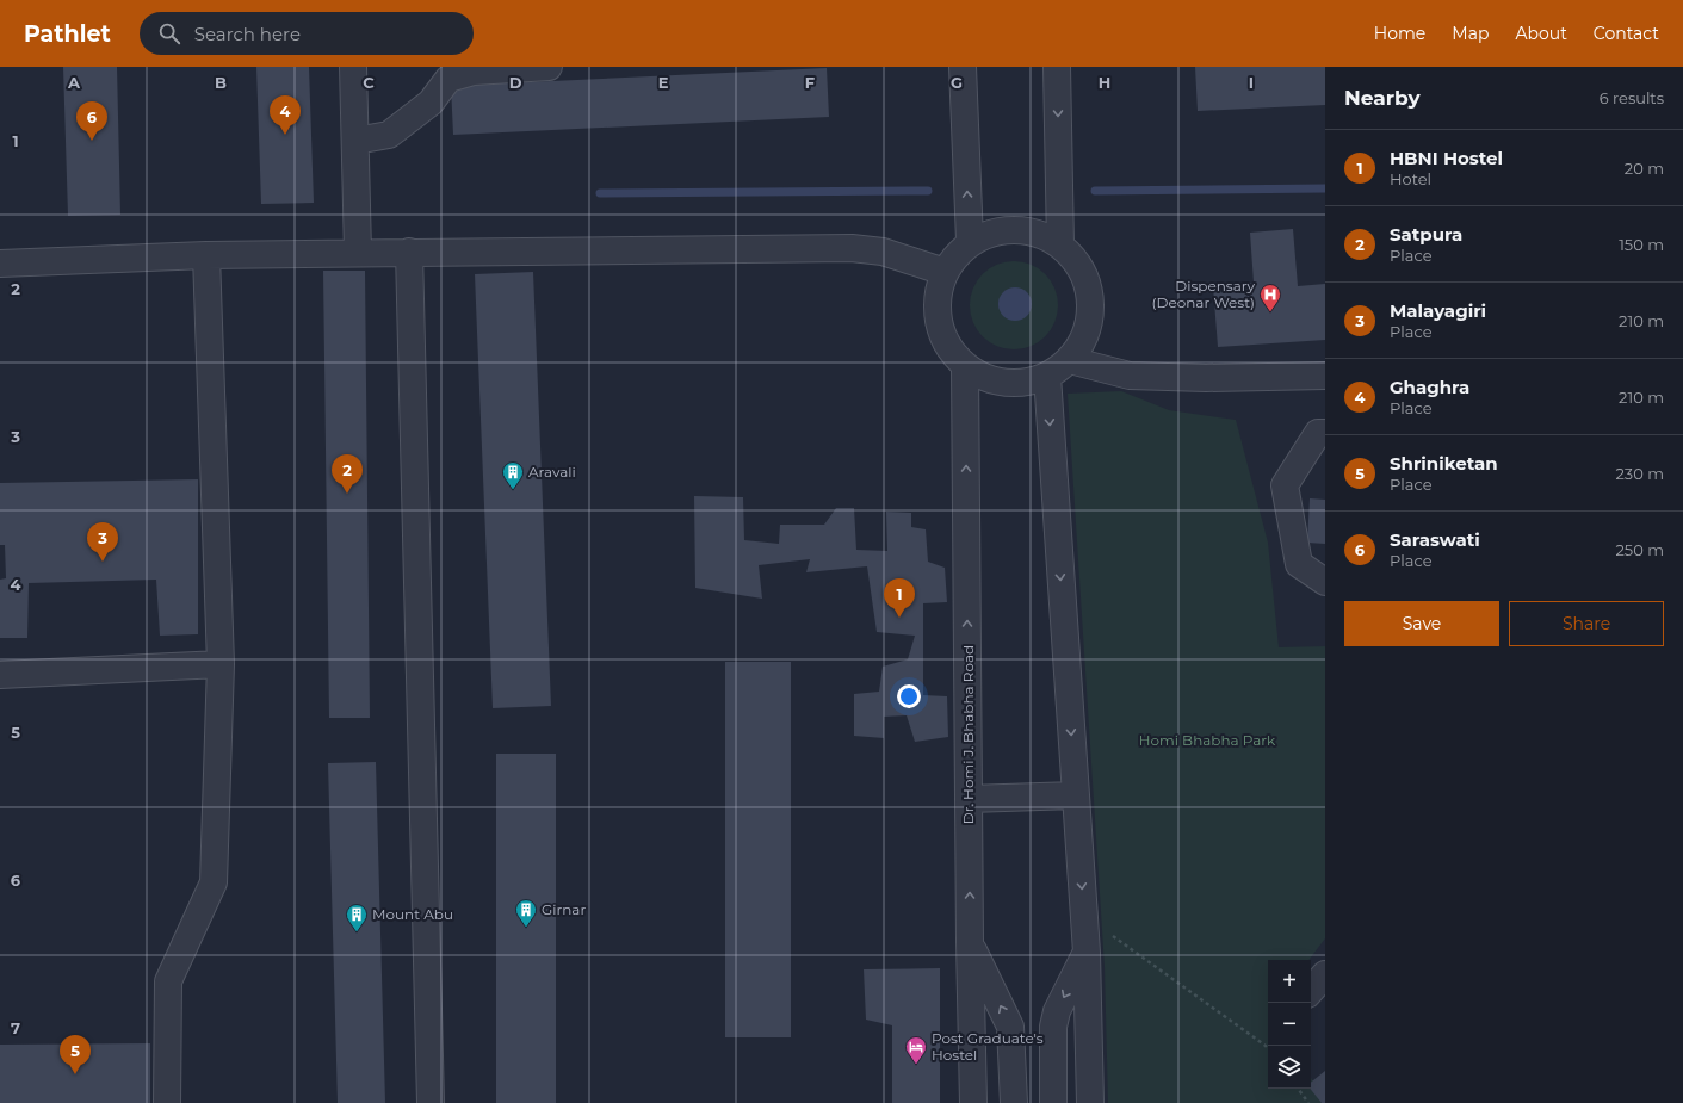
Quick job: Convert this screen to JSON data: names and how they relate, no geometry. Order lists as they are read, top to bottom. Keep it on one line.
{"streets":{"street":["Dr. Homi J. Bhabha Road"]},"parks":["Homi Bhabha Park"],"places":{"hospital":["Dispensary (Deonar West)"],"building":["Aravali","Girnar","Mount Abu"],"hotel":["Post Graduate's Hostel"]},"page":{"header":"Pathlet","search":"Search here","nav":["Home","Map","About","Contact"],"heading":["Nearby","6 results"],"pins":["4","6","2","3","1","5"],"list":[{"mark":"1","name":"HBNI Hostel","note":"Hotel","value":"20 m"},{"mark":"2","name":"Satpura","note":"Place","value":"150 m"},{"mark":"3","name":"Malayagiri","note":"Place","value":"210 m"},{"mark":"4","name":"Ghaghra","note":"Place","value":"210 m"},{"mark":"5","name":"Shriniketan","note":"Place","value":"230 m"},{"mark":"6","name":"Saraswati","note":"Place","value":"250 m"}],"buttons":["Save","Share"],"map_buttons":["+","−"]},"grid":{"columns":["A","B","C","D","E","F","G","H","I"],"rows":["1","2","3","4","5","6","7"]}}
